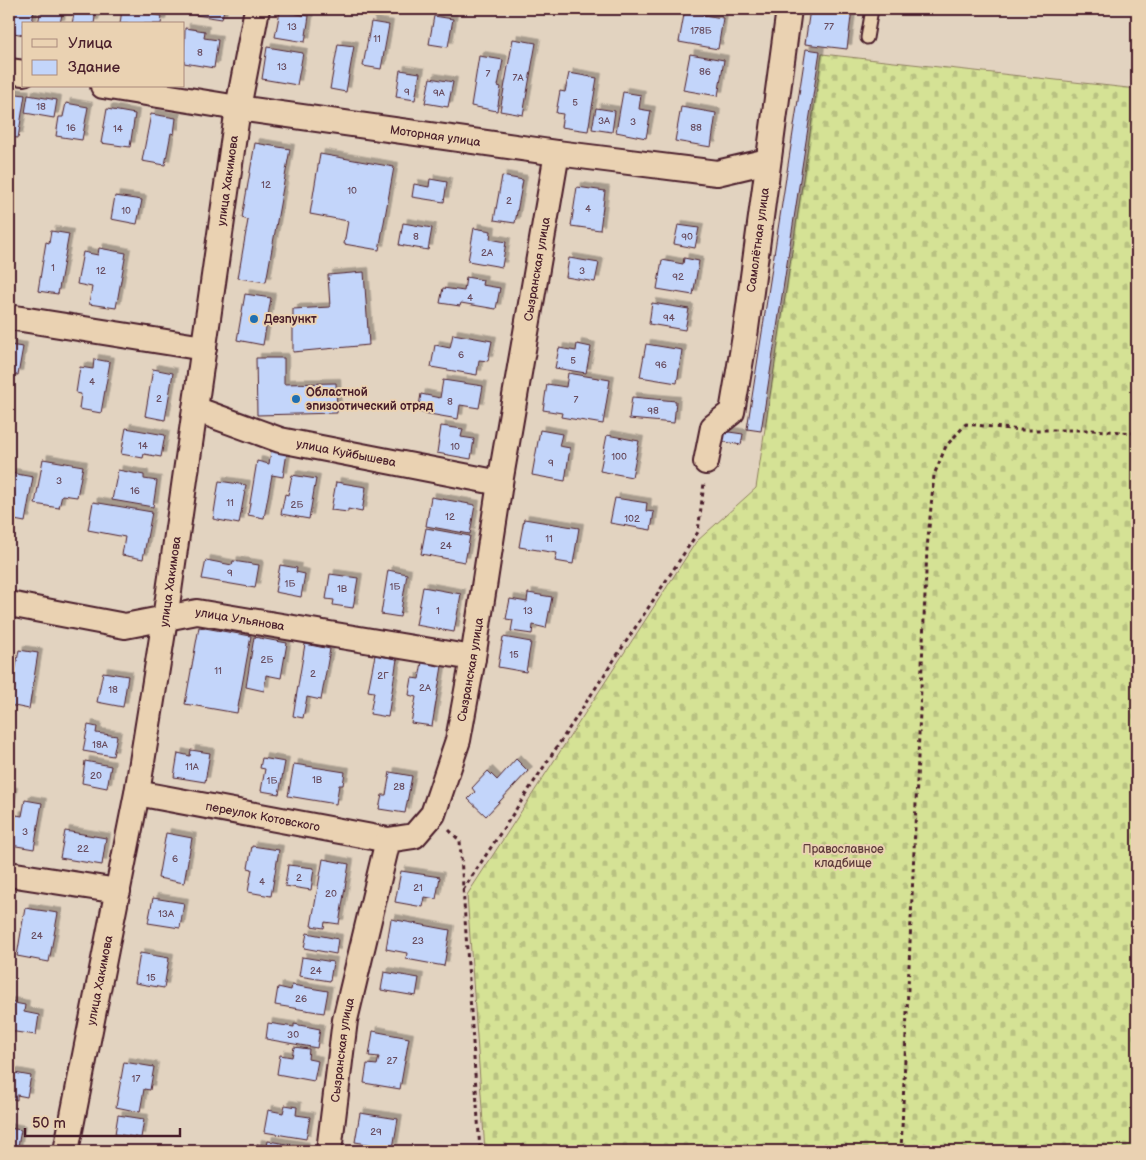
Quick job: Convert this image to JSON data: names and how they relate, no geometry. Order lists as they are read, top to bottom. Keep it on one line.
{"streets":{"street":["Моторная улица","улица Хакимова","Самолётная улица","Сызранская улица","улица Куйбышева","улица Ульянова","переулок Котовского"]},"crossings":[["Моторная улица","улица Хакимова"],["Моторная улица","Самолётная улица"],["Моторная улица","Сызранская улица"],["улица Хакимова","улица Куйбышева"],["улица Хакимова","улица Ульянова"],["улица Хакимова","переулок Котовского"],["Сызранская улица","улица Куйбышева"],["Сызранская улица","улица Ульянова"],["Сызранская улица","переулок Котовского"]],"parks":["Православное кладбище"],"places":["Дезпункт","Областной эпизоотический отряд"],"house_numbers":["13","77","178Б","11","8","13","86","7","7А","9","9А","5","18","3А","3","16","88","14","12","10","2","4","10","8","90","2А","1","12","3","92","4","94","6","5","96","4","2","7","8","98","14","10","100","9","3","16","11","2Б","12","102","11","24","9","1Б","1Б","1В","1","13","15","2Б","11","2","2Г","2А","18","18А","11А","20","1В","1Б","28","3","22","6","2","4","21","20","13А","24","23","24","15","26","30","27","17","29"],"legend":["Улица","Здание"],"scale_bar":"50 m"}
